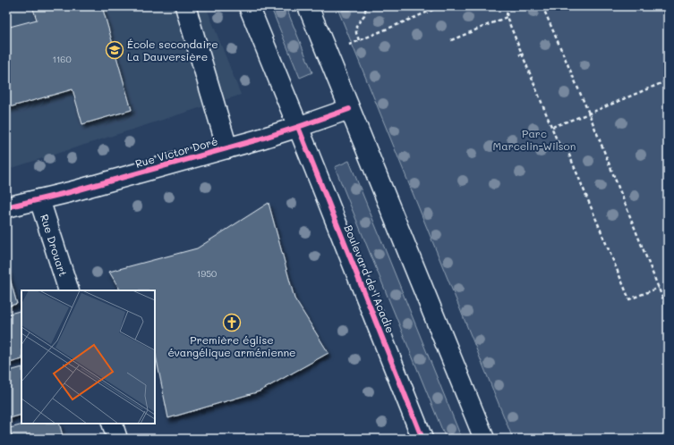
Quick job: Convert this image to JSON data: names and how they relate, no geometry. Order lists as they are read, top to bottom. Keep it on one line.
{"streets":{"main road":["Rue Victor Doré","Rue Drouart","Boulevard de l'Acadie"]},"crossings":[["Rue Victor Doré","Rue Drouart"],["Rue Victor Doré","Boulevard de l'Acadie"]],"parks":["Parc Marcelin-Wilson"],"places":{"school or university":["École secondaire La Dauversière"],"church":["Première église évangélique arménienne"]},"house_numbers":["1160","1950"]}
